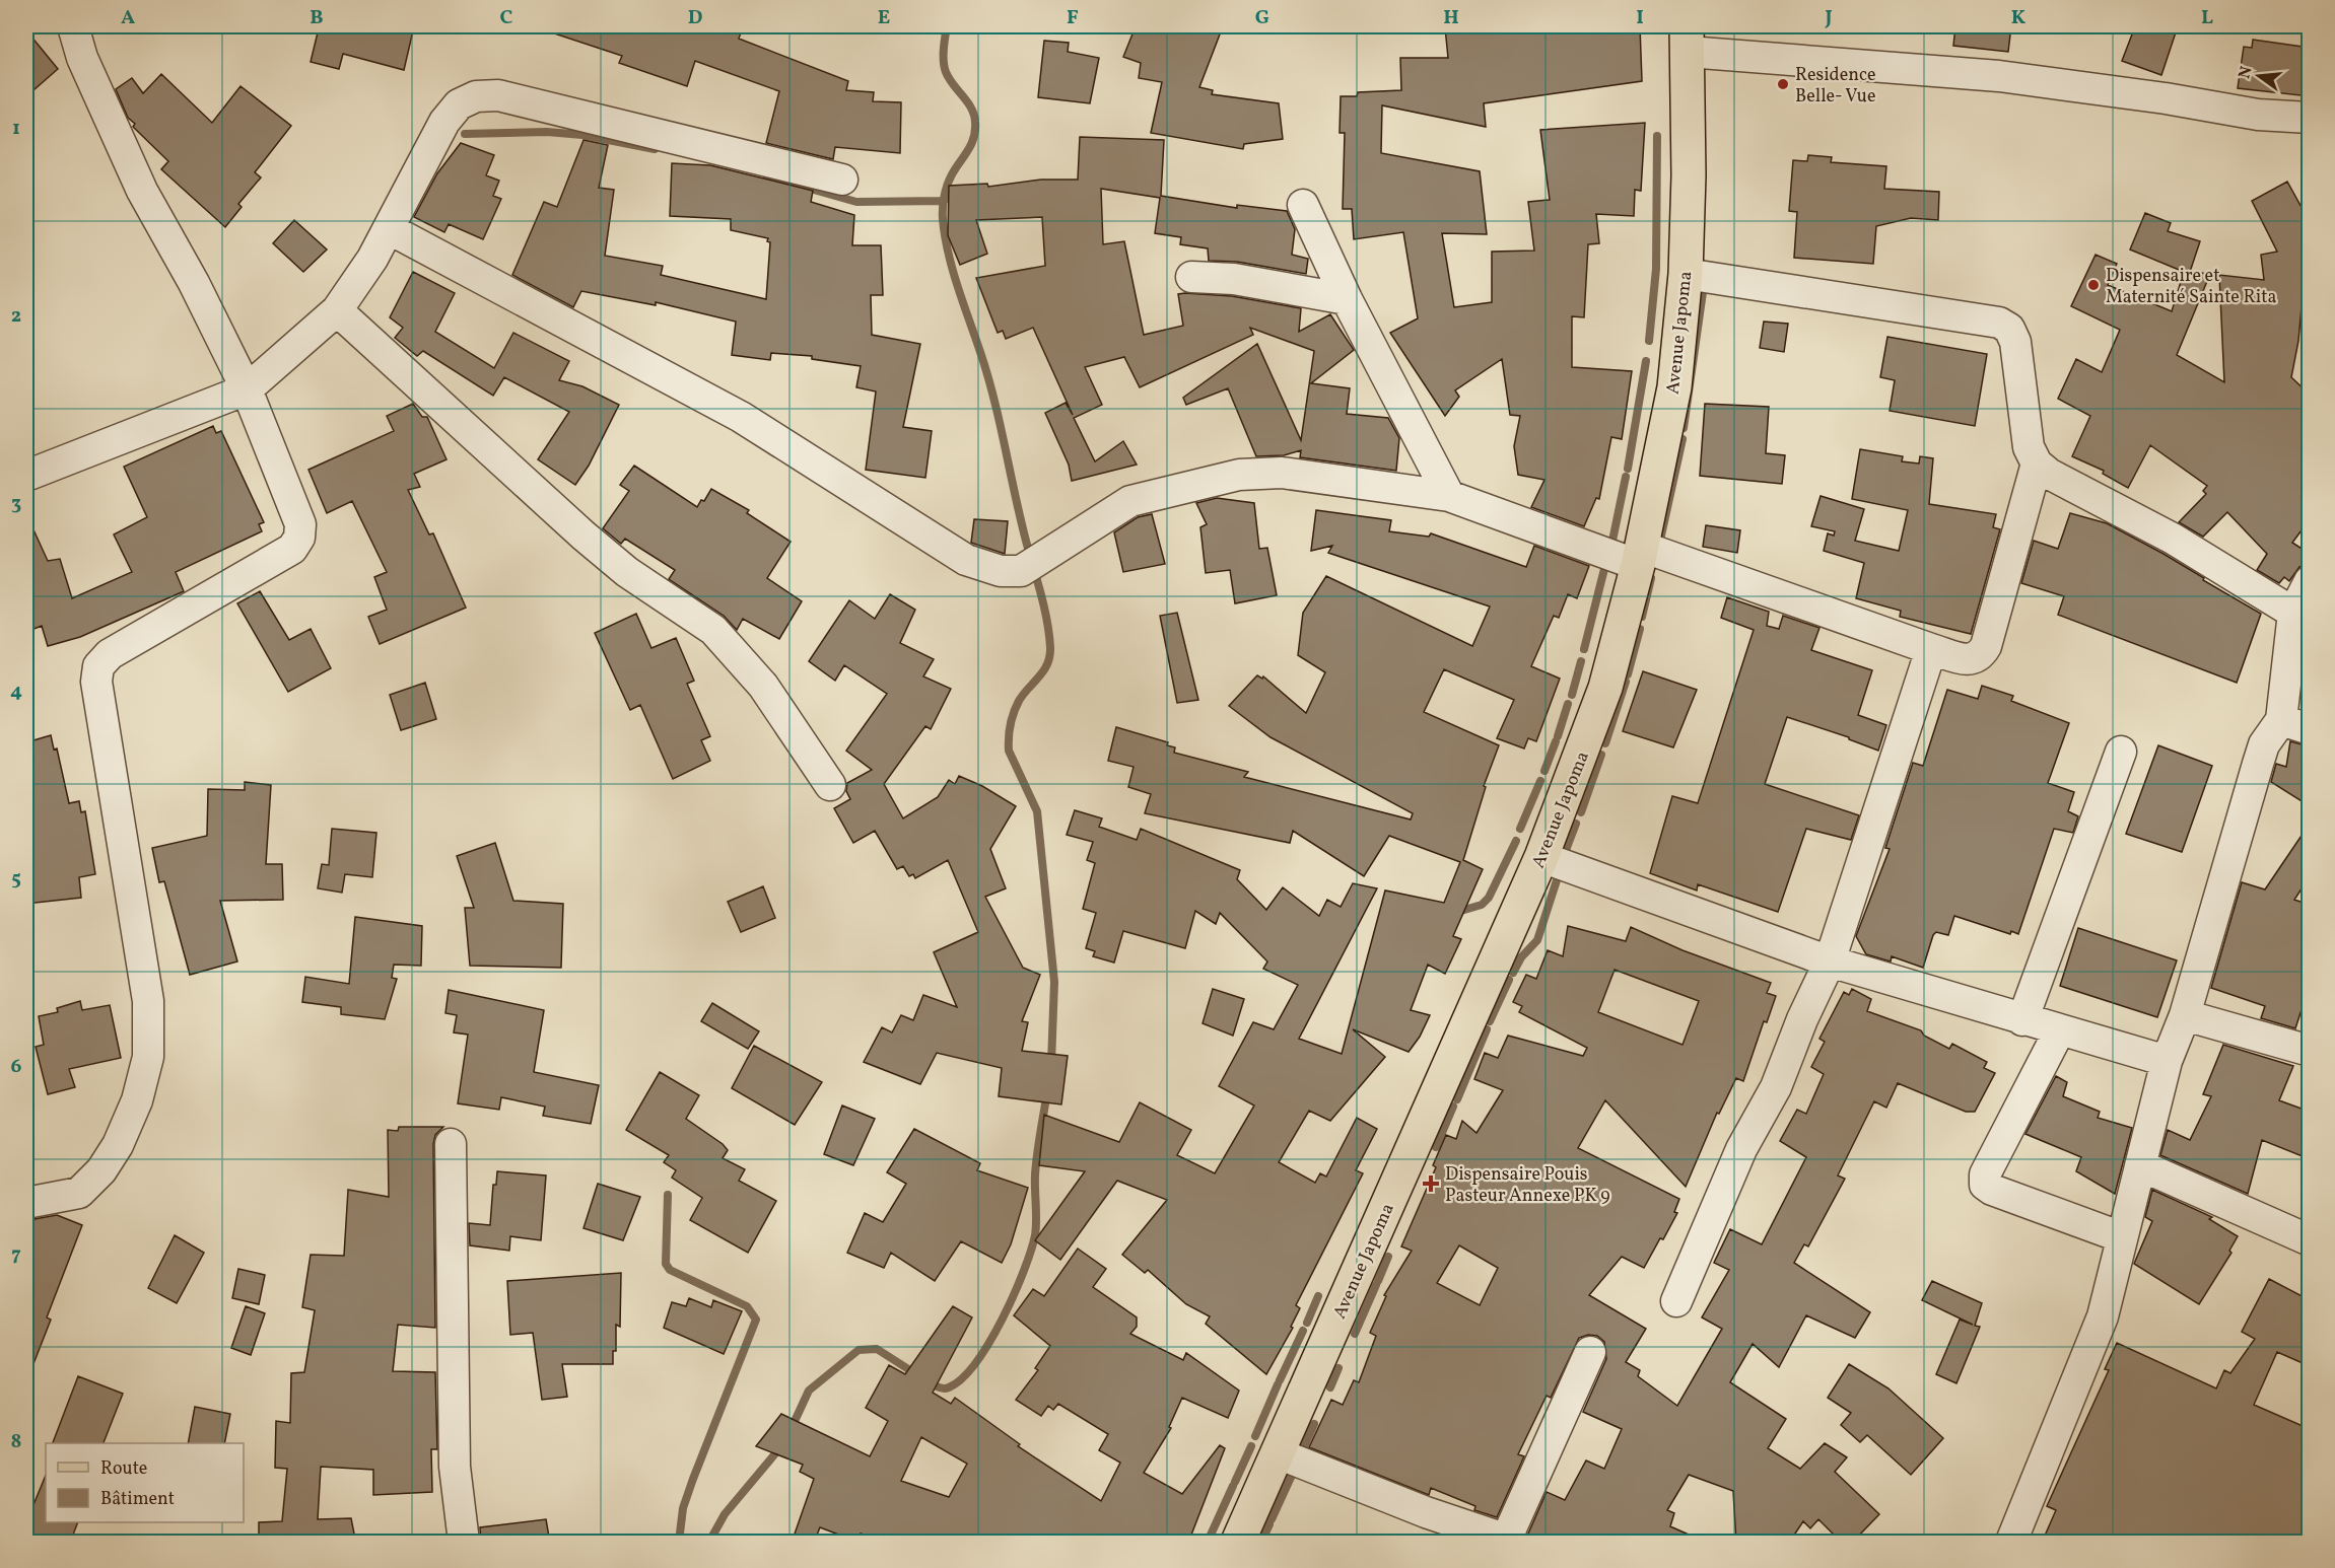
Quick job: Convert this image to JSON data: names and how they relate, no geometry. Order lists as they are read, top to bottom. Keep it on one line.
{"streets":{"main road":["Avenue Japoma"]},"places":{"other":["Residence Belle- Vue","Dispensaire et Maternité Sainte Rita"],"health":["Dispensaire Pouis Pasteur Annexe PK 9"]},"legend":["Route","Bâtiment"],"north":"left","grid":{"columns":["A","B","C","D","E","F","G","H","I","J","K","L"],"rows":["1","2","3","4","5","6","7","8"]}}
